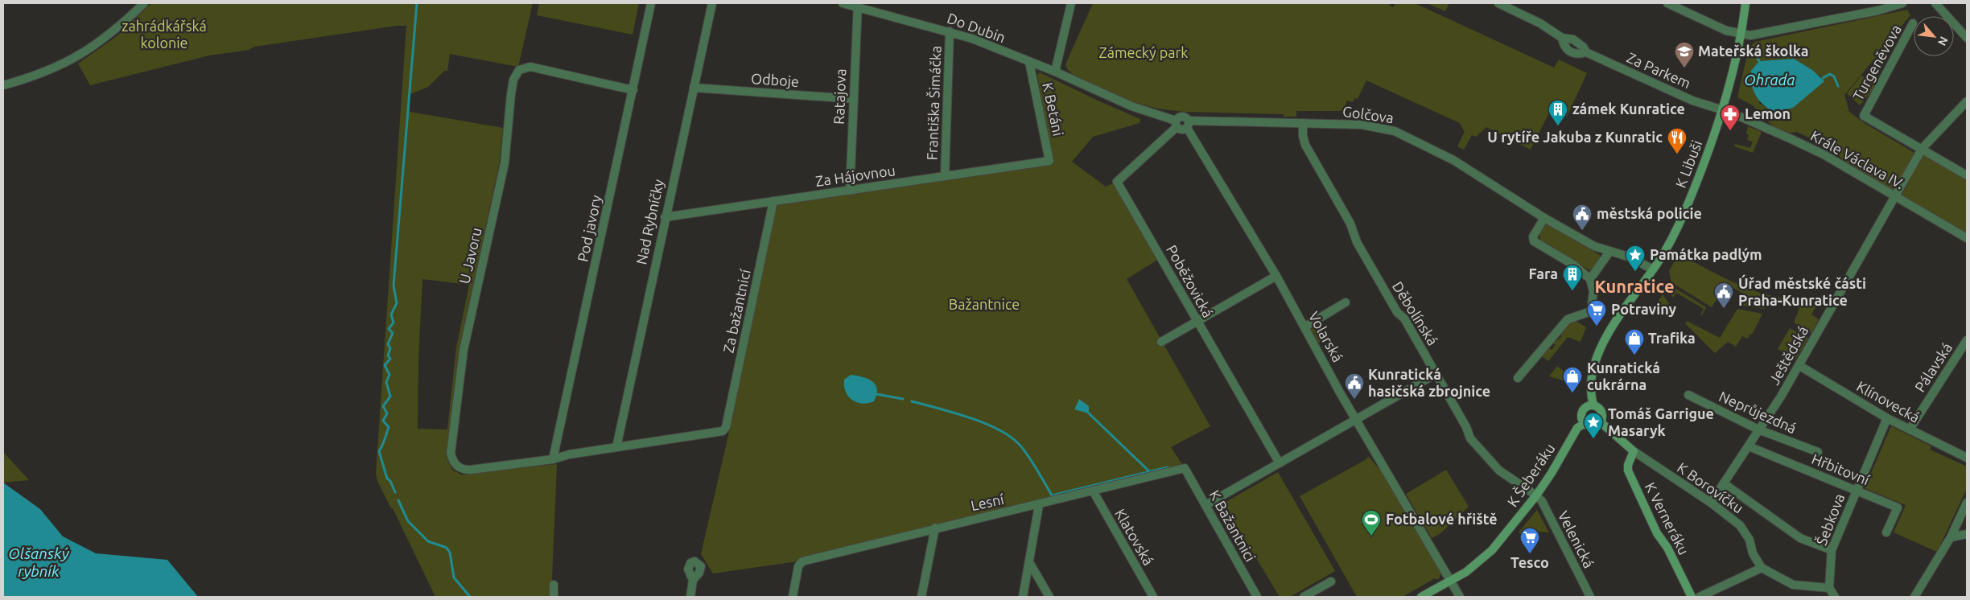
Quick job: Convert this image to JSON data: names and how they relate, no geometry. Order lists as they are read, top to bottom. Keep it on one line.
{"streets":{"street":["Do Dubin","Turgeněvova","Za Parkem","Odboje","Ratajova","Františka Šimáčka","K Betáni","Golčova","Krále Václava IV.","K Libuši","Za Hájovnou","Nad Rybníčky","Pod javory","U Javoru","Poběžovická","Za bažantnicí","Děbolínská","Volarská","Ještědská","Pálavská","Klínovecká","Neprůjezdná","Hřbitovní","K Šeberáku","K Borovíčku","Lesní","K Verneráku","Šebkova","K Bažantnici","Klatovská","Velenická"]},"crossings":[["Do Dubin","Ratajova"],["Do Dubin","Františka Šimáčka"],["Do Dubin","K Betáni"],["Turgeněvova","Ještědská"],["Za Parkem","Krále Václava IV."],["Za Parkem","K Libuši"],["Odboje","Ratajova"],["Odboje","Nad Rybníčky"],["Ratajova","Za Hájovnou"],["Františka Šimáčka","Za Hájovnou"],["K Betáni","Za Hájovnou"],["Golčova","Děbolínská"],["Golčova","Volarská"],["Krále Václava IV.","K Libuši"],["Krále Václava IV.","Ještědská"],["K Libuši","K Šeberáku"],["K Libuši","K Borovíčku"],["Za Hájovnou","Nad Rybníčky"],["Za Hájovnou","Za bažantnicí"],["Nad Rybníčky","U Javoru"],["Pod javory","U Javoru"],["U Javoru","Za bažantnicí"],["Děbolínská","K Šeberáku"],["Děbolínská","Velenická"],["Volarská","K Šeberáku"],["Ještědská","Klínovecká"],["Ještědská","Neprůjezdná"],["Ještědská","Hřbitovní"],["Ještědská","K Borovíčku"],["Pálavská","Klínovecká"],["Klínovecká","Šebkova"],["Hřbitovní","Šebkova"],["K Šeberáku","K Borovíčku"],["K Šeberáku","Velenická"],["K Borovíčku","K Verneráku"],["Lesní","K Bažantnici"],["Lesní","Klatovská"]],"districts":["Kunratice"],"water":["Ohrada","Olšanský rybník"],"parks":["zahrádkářská kolonie","Zámecký park","Bažantnice"],"places":{"school or university":["Mateřská školka"],"building":["zámek Kunratice","Fara"],"pharmacy":["Lemon"],"restaurant":["U rytíře Jakuba z Kunratic"],"public building":["městská policie","Úřad městské části Praha-Kunratice","Kunratická hasičská zbrojnice"],"place":["Památka padlým","Tomáš Garrigue Masaryk"],"supermarket":["Potraviny","Tesco"],"shop":["Trafika","Kunratická cukrárna"],"sports":["Fotbalové hřiště"]},"north":"bottom right"}
